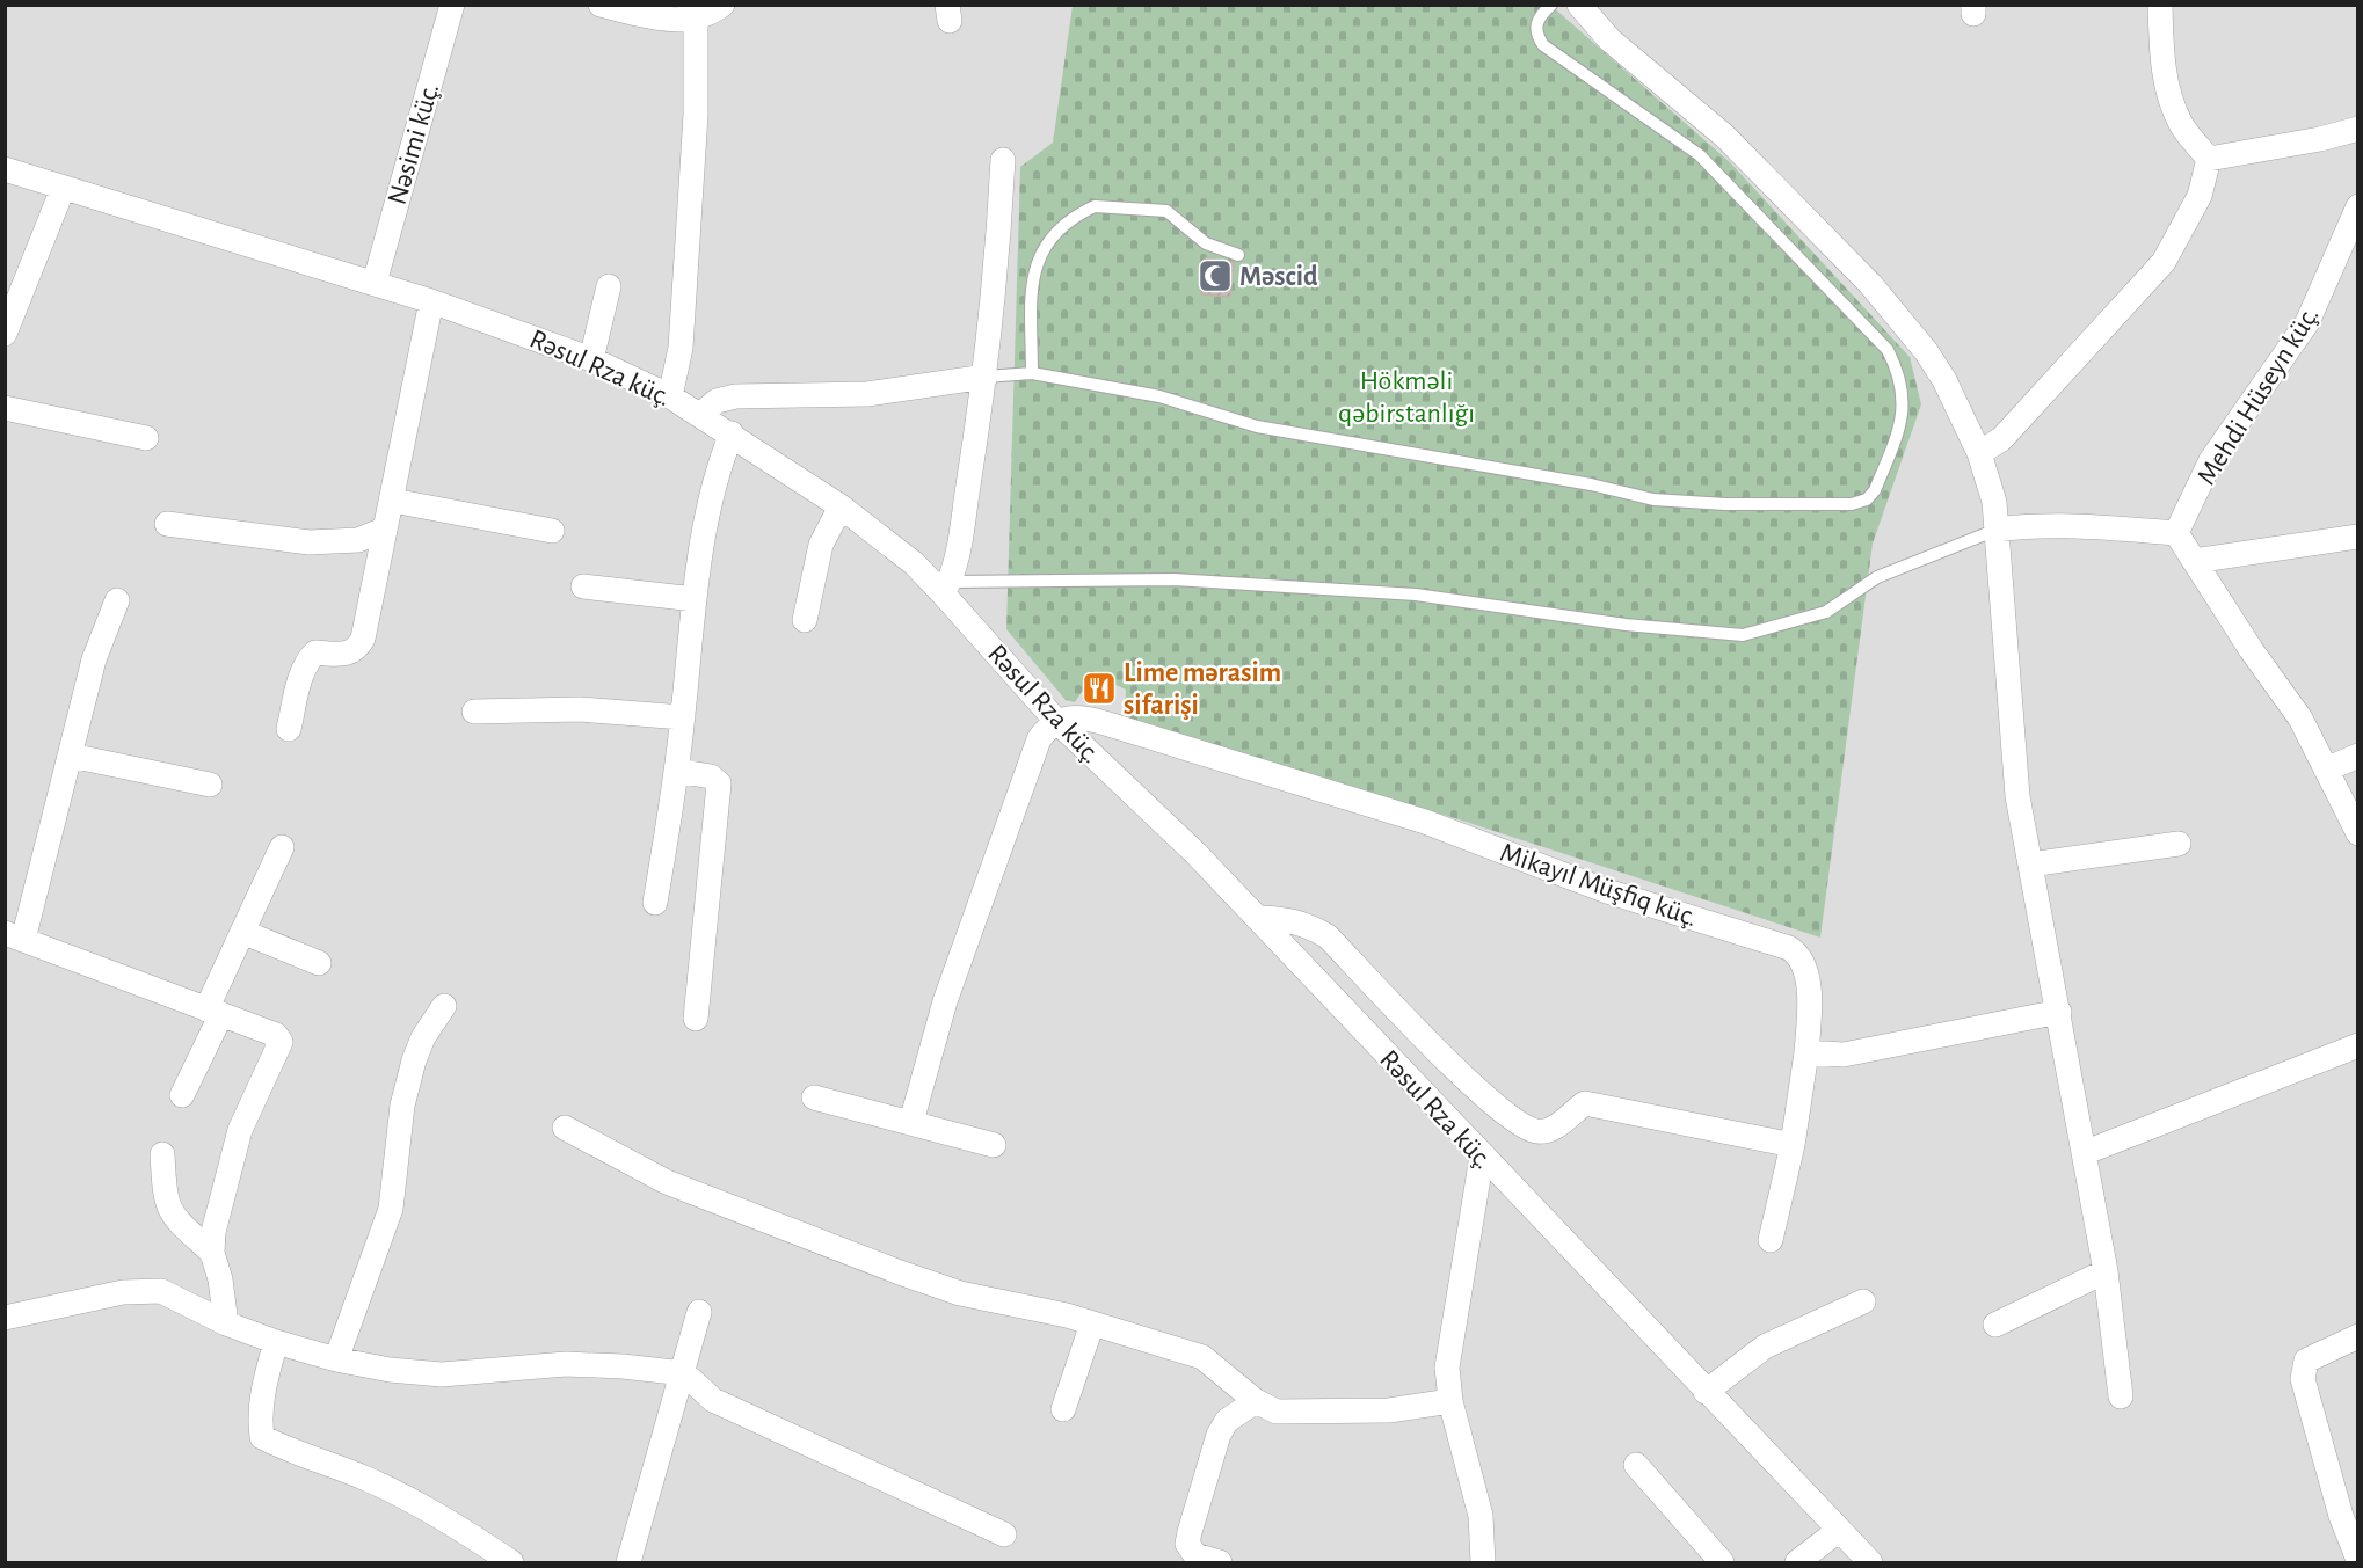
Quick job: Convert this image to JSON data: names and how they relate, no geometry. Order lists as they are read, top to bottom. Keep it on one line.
{"streets":{"street":["Nəsimi küç.","Rəsul Rza küç.","Mehdi Hüseyn küç.","Mikayıl Müşfiq küç."]},"crossings":[["Nəsimi küç.","Rəsul Rza küç."],["Rəsul Rza küç.","Mikayıl Müşfiq küç."]],"parks":["Hökməli qəbirstanlığı"],"places":{"mosque":["Məscid"],"restaurant":["Lime mərasim sifarişi"]}}
